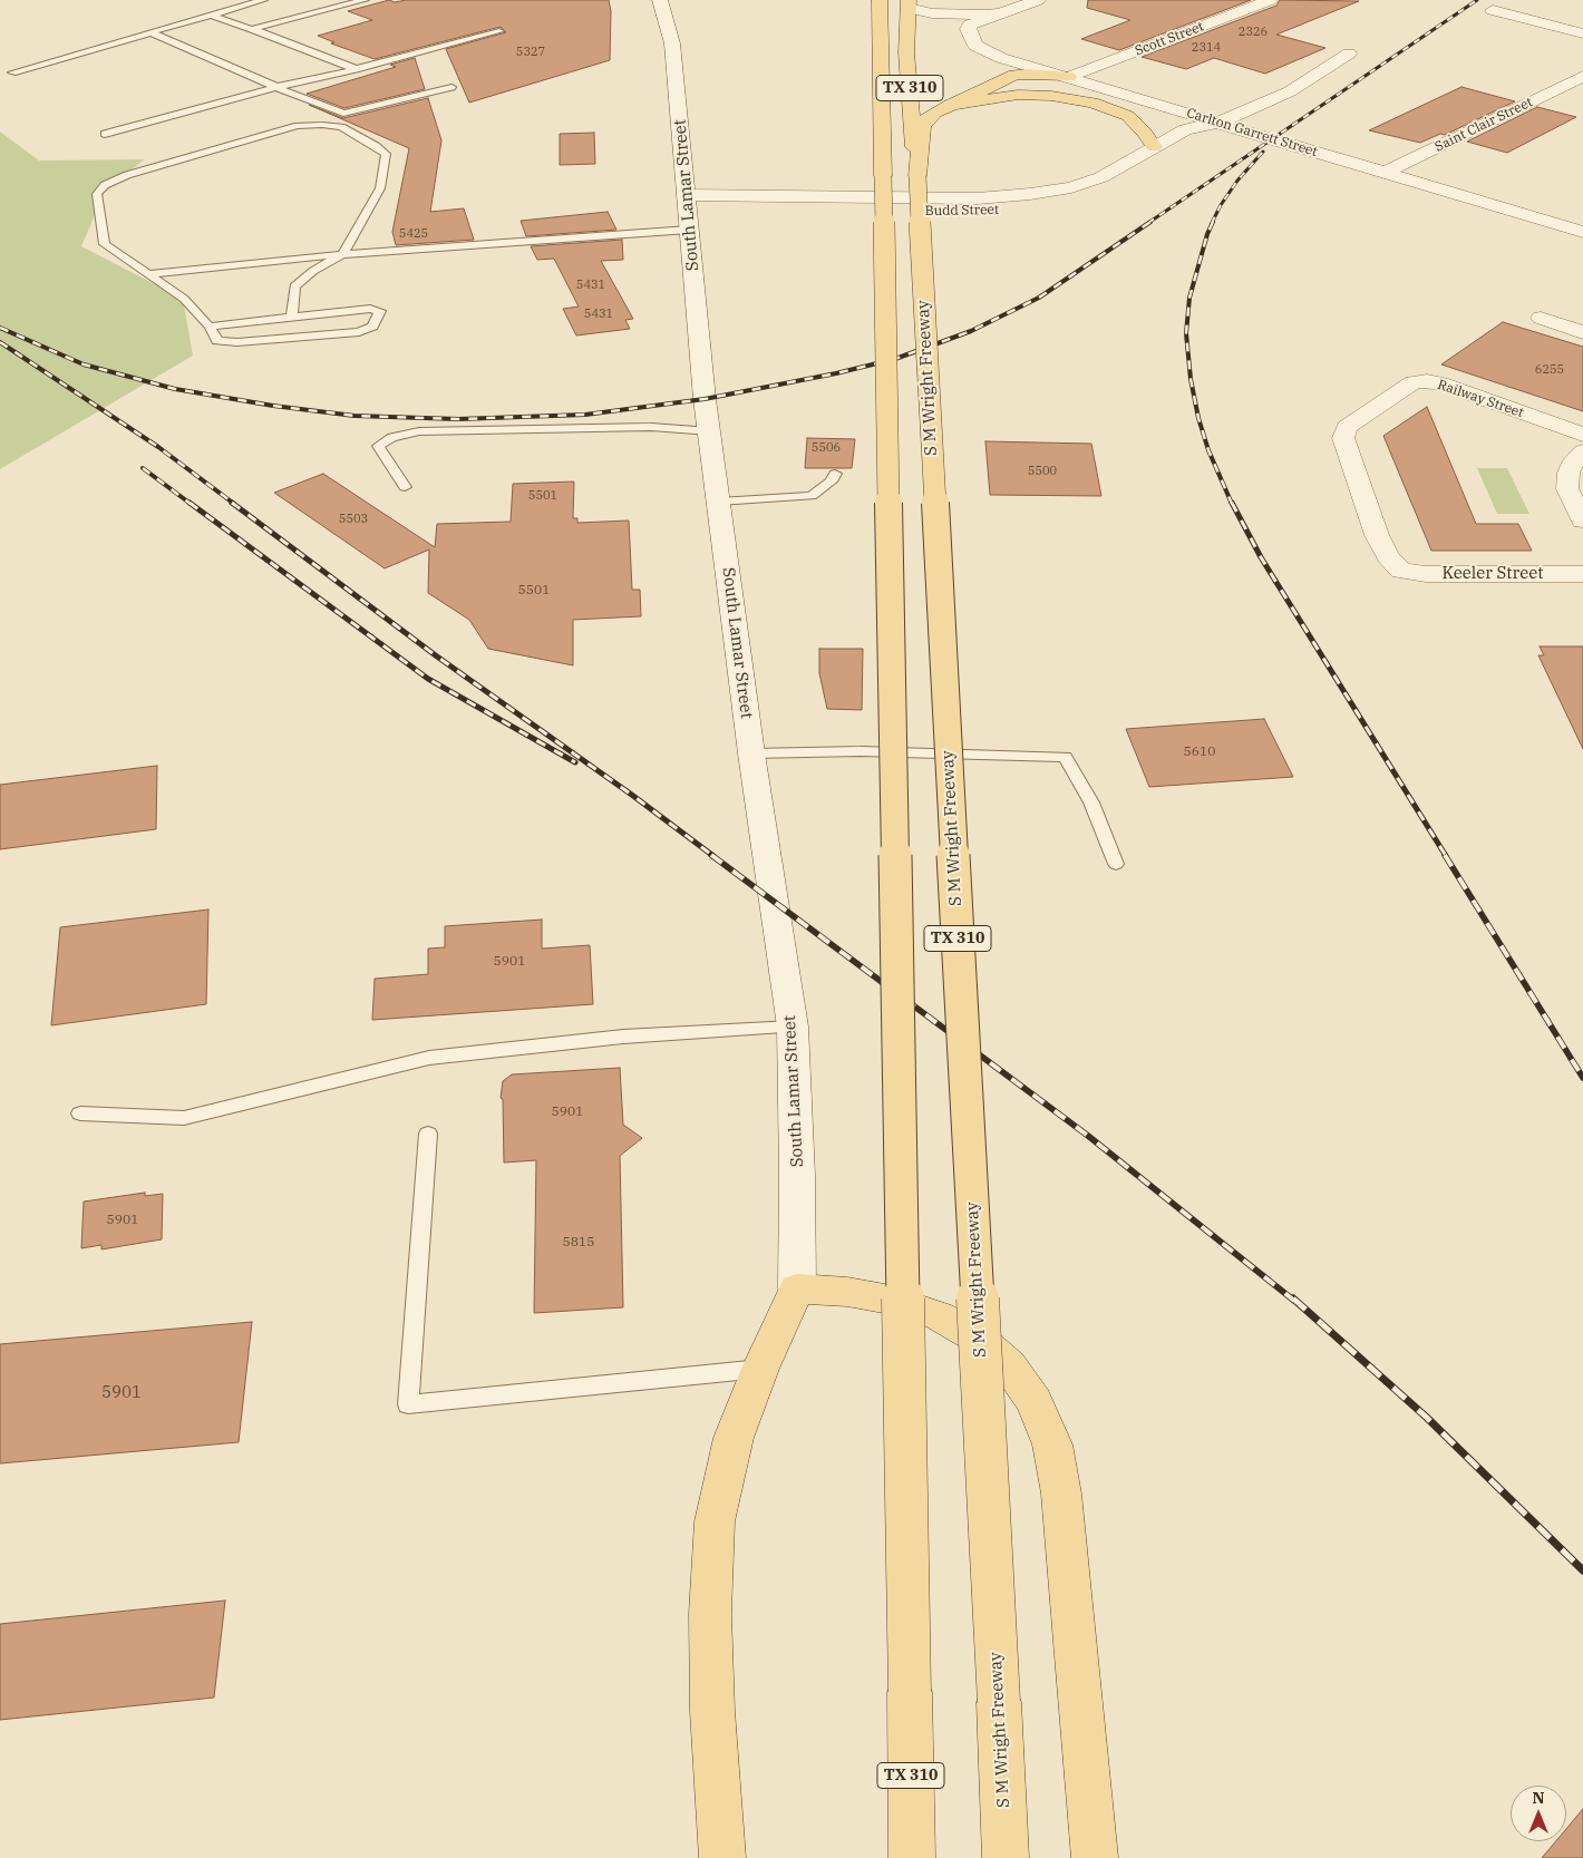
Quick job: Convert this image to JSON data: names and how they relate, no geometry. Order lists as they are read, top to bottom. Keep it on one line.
{"streets":{"main road":["TX 310","S M Wright Freeway"],"street":["Scott Street","Saint Clair Street","Carlton Garrett Street","South Lamar Street","Budd Street","Railway Street","Keeler Street"]},"crossings":[["Scott Street","Carlton Garrett Street"],["Saint Clair Street","Carlton Garrett Street"],["Carlton Garrett Street","Budd Street"],["South Lamar Street","Budd Street"],["Railway Street","Keeler Street"]],"house_numbers":["2326","2314","5327","5425","5431","5431","6255","5506","5500","5501","5503","5501","5610","5901","5901","5901","5815","5901"],"north":"top"}
